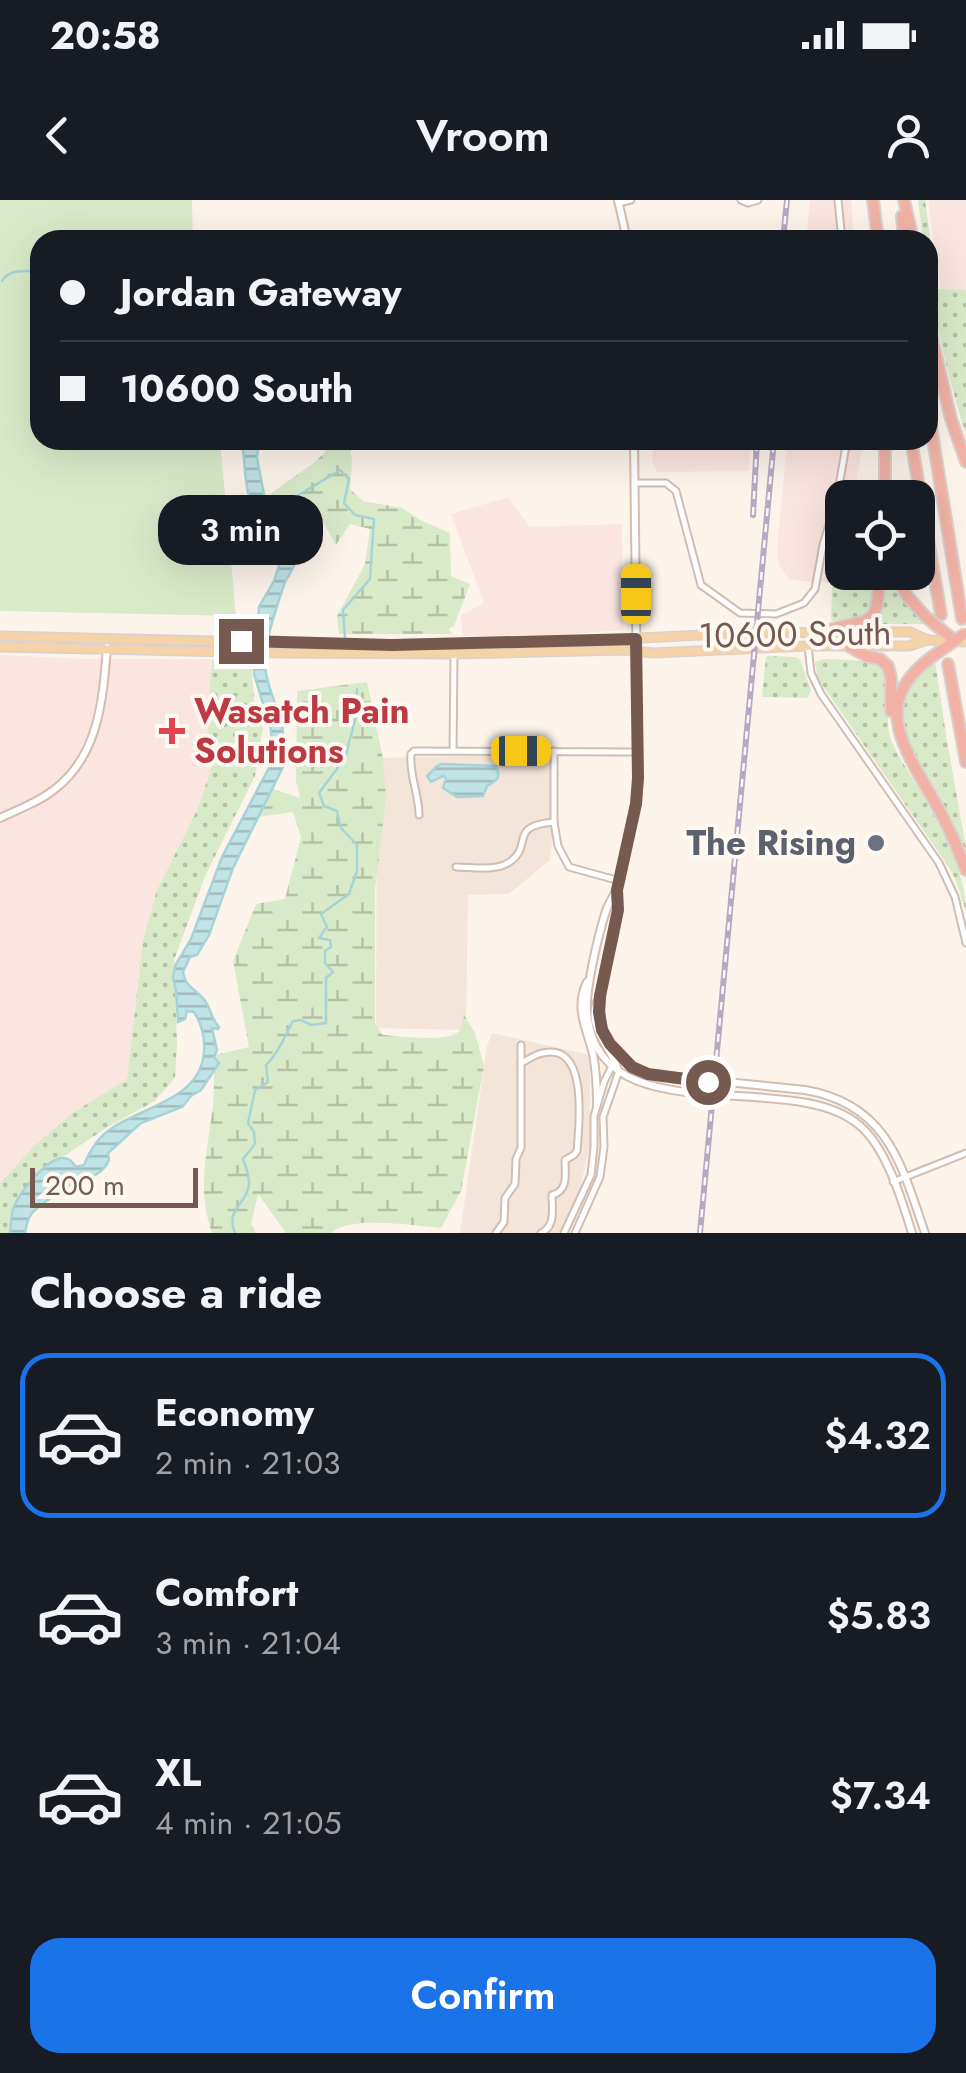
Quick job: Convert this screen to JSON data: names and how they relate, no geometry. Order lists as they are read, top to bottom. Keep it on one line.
{"streets":{"main road":["10600 South"]},"places":{"health":["Wasatch Pain Solutions"],"other":["The Rising"]},"scale_bar":"200 m","page":{"status":"20:58","header":"Vroom","banner":["Jordan Gateway","10600 South"],"bubble":"3 min","scale":"200 m","heading":"Choose a ride","list":[{"name":"Economy","note":"2 min · 21:03","value":"$4.32"},{"name":"Comfort","note":"3 min · 21:04","value":"$5.83"},{"name":"XL","note":"4 min · 21:05","value":"$7.34"}],"buttons":"Confirm"}}
